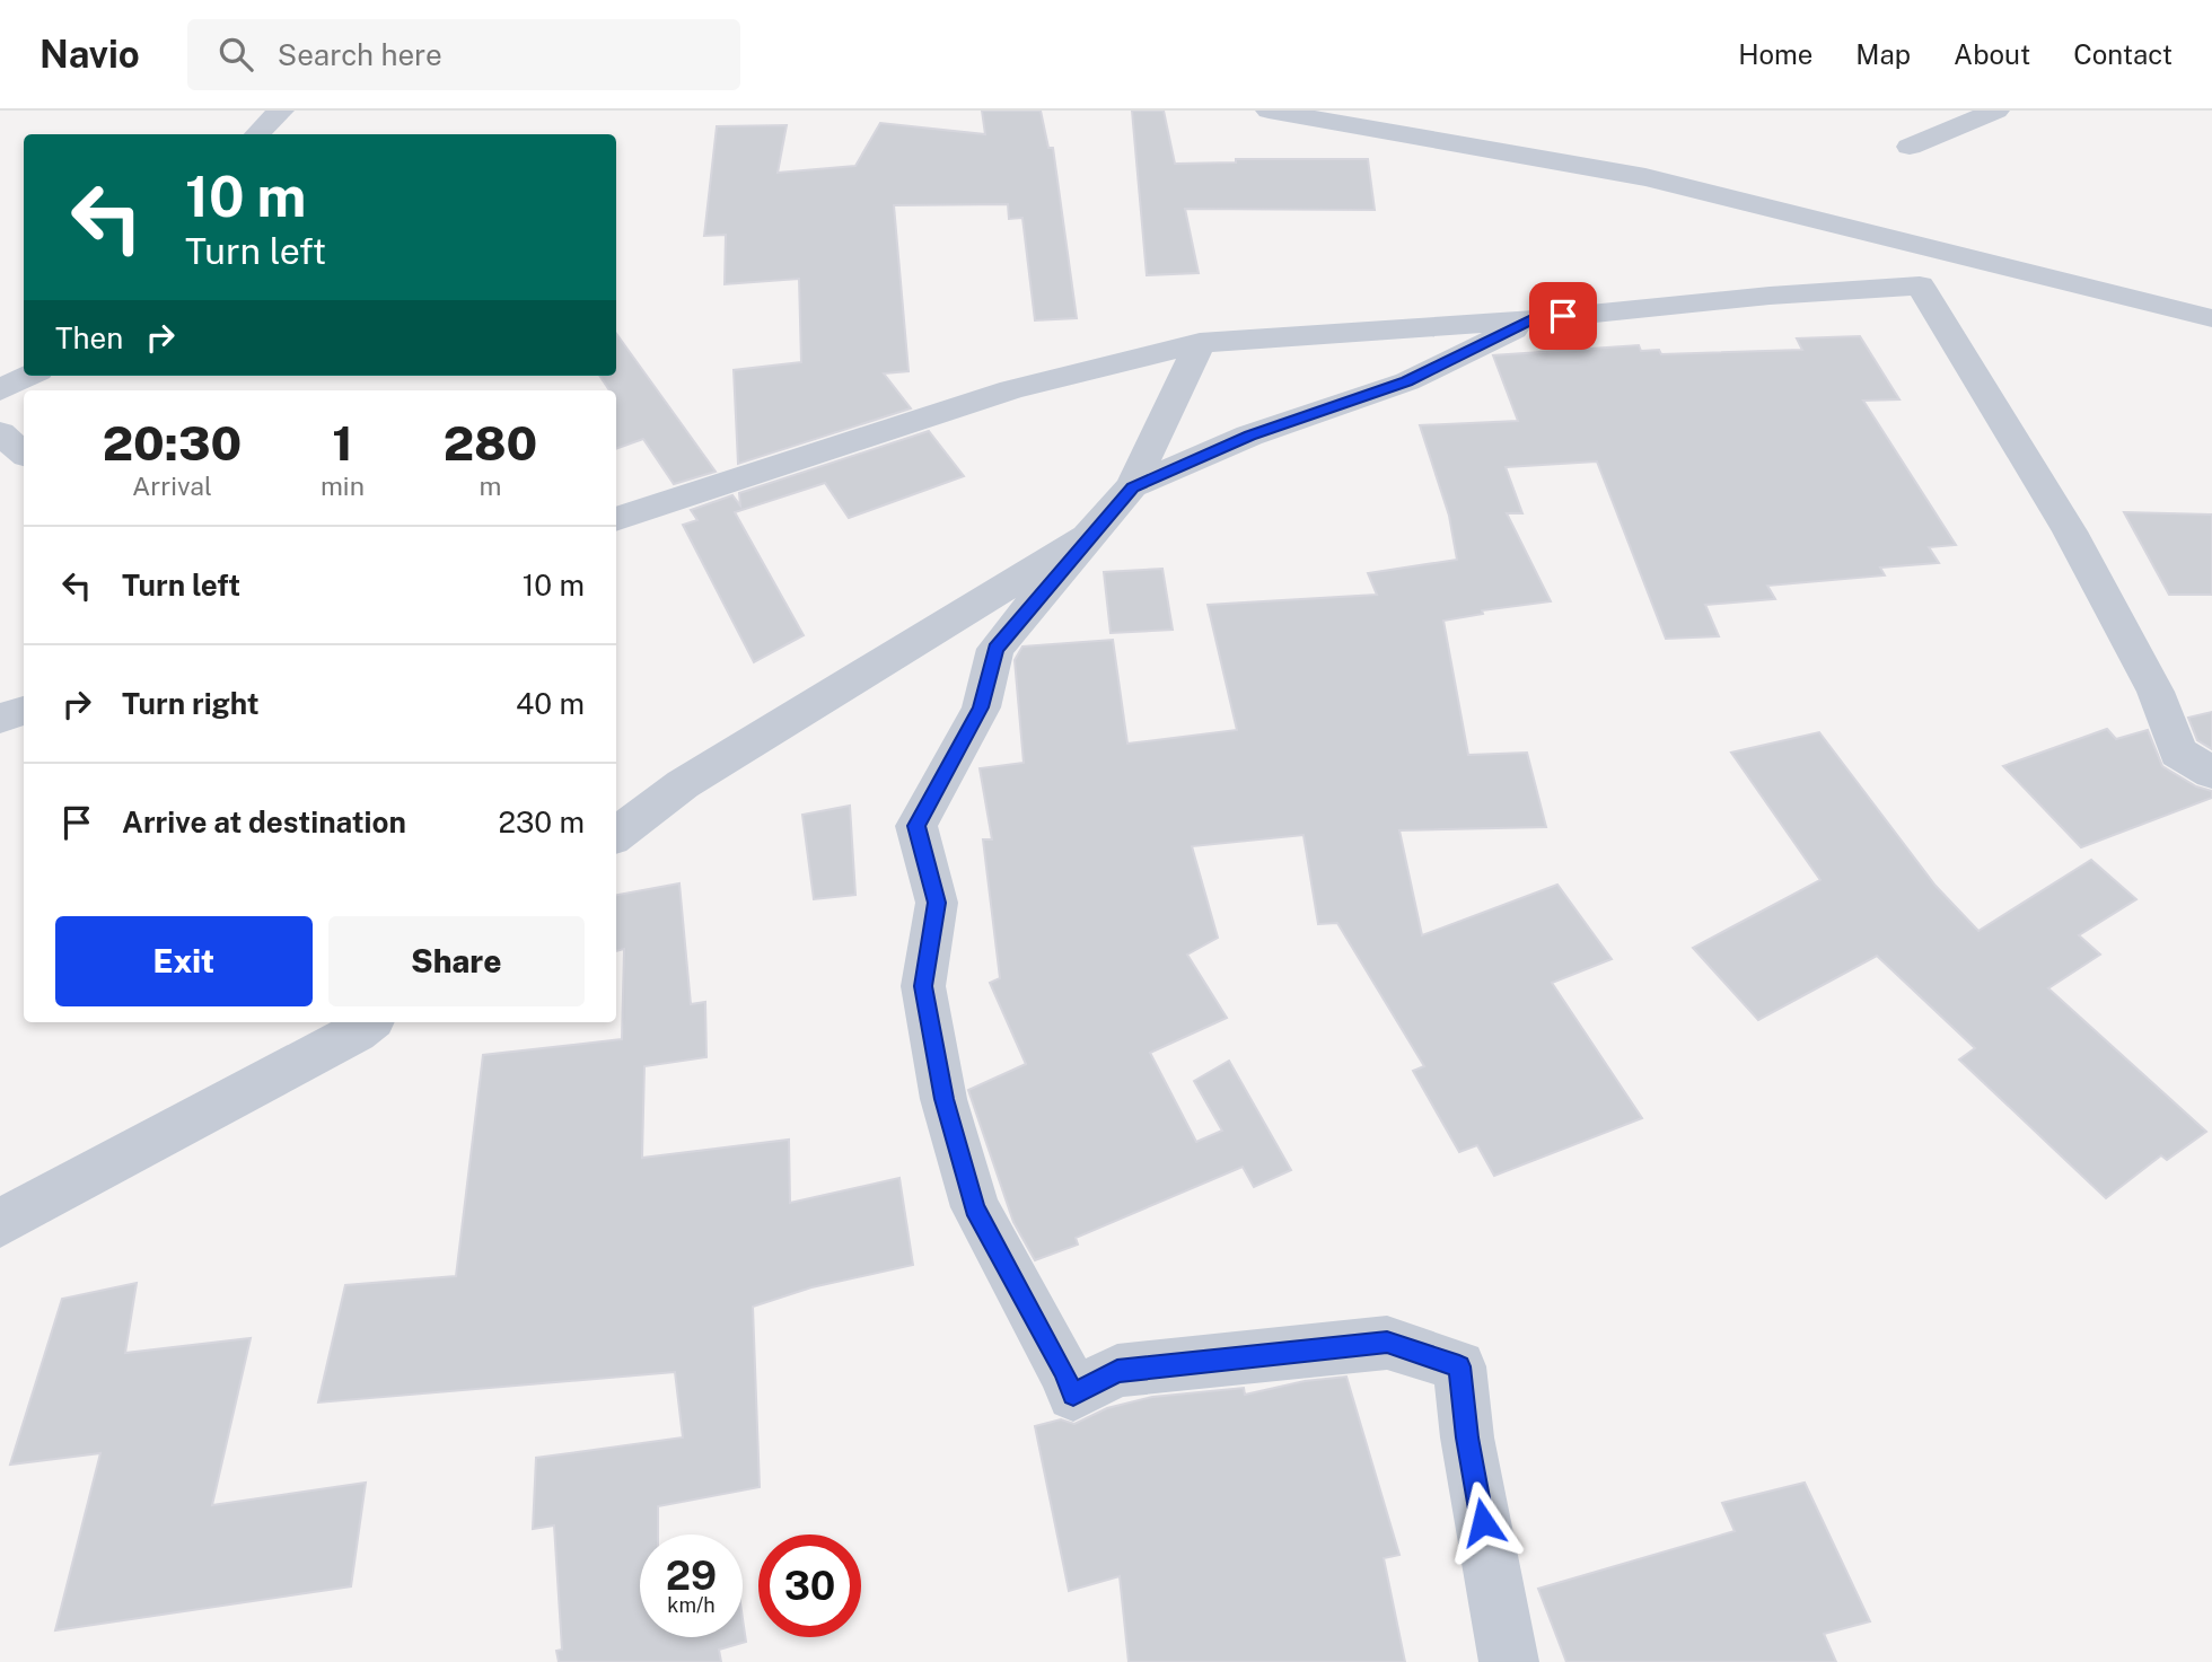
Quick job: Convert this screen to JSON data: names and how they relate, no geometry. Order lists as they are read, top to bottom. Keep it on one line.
{"page":{"header":"Navio","search":"Search here","nav":["Home","Map","About","Contact"],"turn":["10 m","Turn left"],"then":"Then","eta":["20:30","Arrival","1","min","280","m"],"list":[{"name":"Turn left","value":"10 m"},{"name":"Turn right","value":"40 m"},{"name":"Arrive at destination","value":"230 m"}],"buttons":["Exit","Share"],"speed":"29 km/h","limit":"30"}}
